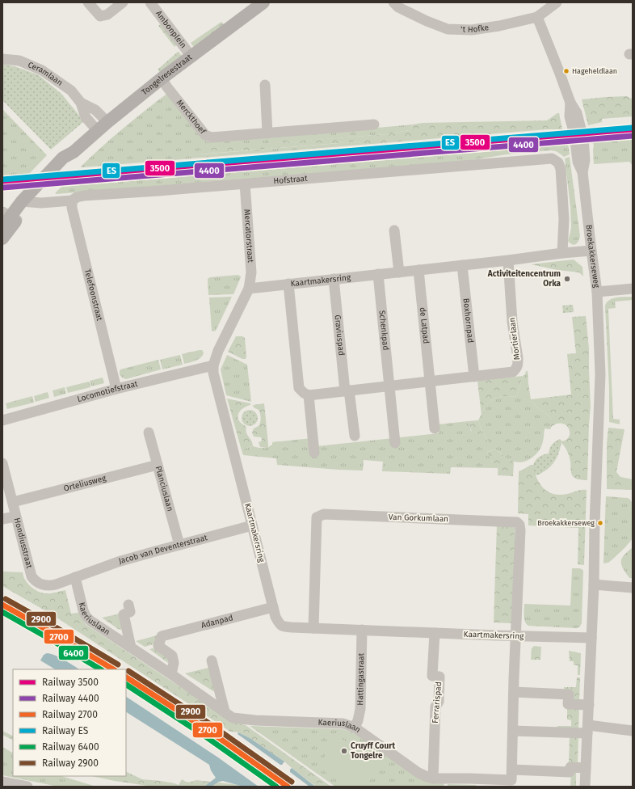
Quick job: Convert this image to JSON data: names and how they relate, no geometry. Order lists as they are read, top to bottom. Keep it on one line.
{"streets":{"main road":["Tongelresestraat"],"street":["'t Hofke","Ambonplein","Ceramlaan","Merckthoef","Hofstraat","Mercatorstraat","Broekakkerseweg","Kaartmakersring","Telefoonstraat","Boxhornpad","de Latpad","Schenkpad","Graviuspad","Mortierlaan","Locomotiefstraat","Orteliusweg","Planciuslaan","Van Gorkumlaan","Hondiusstraat","Jacob van Deventerstraat","Kaeriuslaan","Adanpad","Hattingastraat","Ferrarispad"]},"crossings":[["'t Hofke","Broekakkerseweg"],["Ambonplein","Tongelresestraat"],["Ceramlaan","Tongelresestraat"],["Tongelresestraat","Merckthoef"],["Tongelresestraat","Hofstraat"],["Hofstraat","Mercatorstraat"],["Hofstraat","Kaartmakersring"],["Hofstraat","Telefoonstraat"],["Mercatorstraat","Kaartmakersring"],["Broekakkerseweg","Kaartmakersring"],["Kaartmakersring","Boxhornpad"],["Kaartmakersring","de Latpad"],["Kaartmakersring","Schenkpad"],["Kaartmakersring","Graviuspad"],["Kaartmakersring","Mortierlaan"],["Kaartmakersring","Locomotiefstraat"],["Kaartmakersring","Van Gorkumlaan"],["Kaartmakersring","Jacob van Deventerstraat"],["Kaartmakersring","Adanpad"],["Kaartmakersring","Hattingastraat"],["Kaartmakersring","Ferrarispad"],["Telefoonstraat","Locomotiefstraat"],["Boxhornpad","Mortierlaan"],["de Latpad","Mortierlaan"],["Schenkpad","Mortierlaan"],["Graviuspad","Mortierlaan"],["Orteliusweg","Planciuslaan"],["Orteliusweg","Hondiusstraat"],["Planciuslaan","Jacob van Deventerstraat"],["Hondiusstraat","Jacob van Deventerstraat"],["Hondiusstraat","Kaeriuslaan"],["Jacob van Deventerstraat","Kaeriuslaan"],["Kaeriuslaan","Adanpad"],["Kaeriuslaan","Hattingastraat"],["Kaeriuslaan","Ferrarispad"]],"places":["Hageheldlaan","Activiteitencentrum Orka","Broekakkerseweg","Cruyff Court Tongelre"],"lines":["rail line ES","rail line 3500","rail line 4400","rail line 2900","rail line 2700","rail line 6400"],"legend":["Railway 3500","Railway 4400","Railway 2700","Railway ES","Railway 6400","Railway 2900"]}
